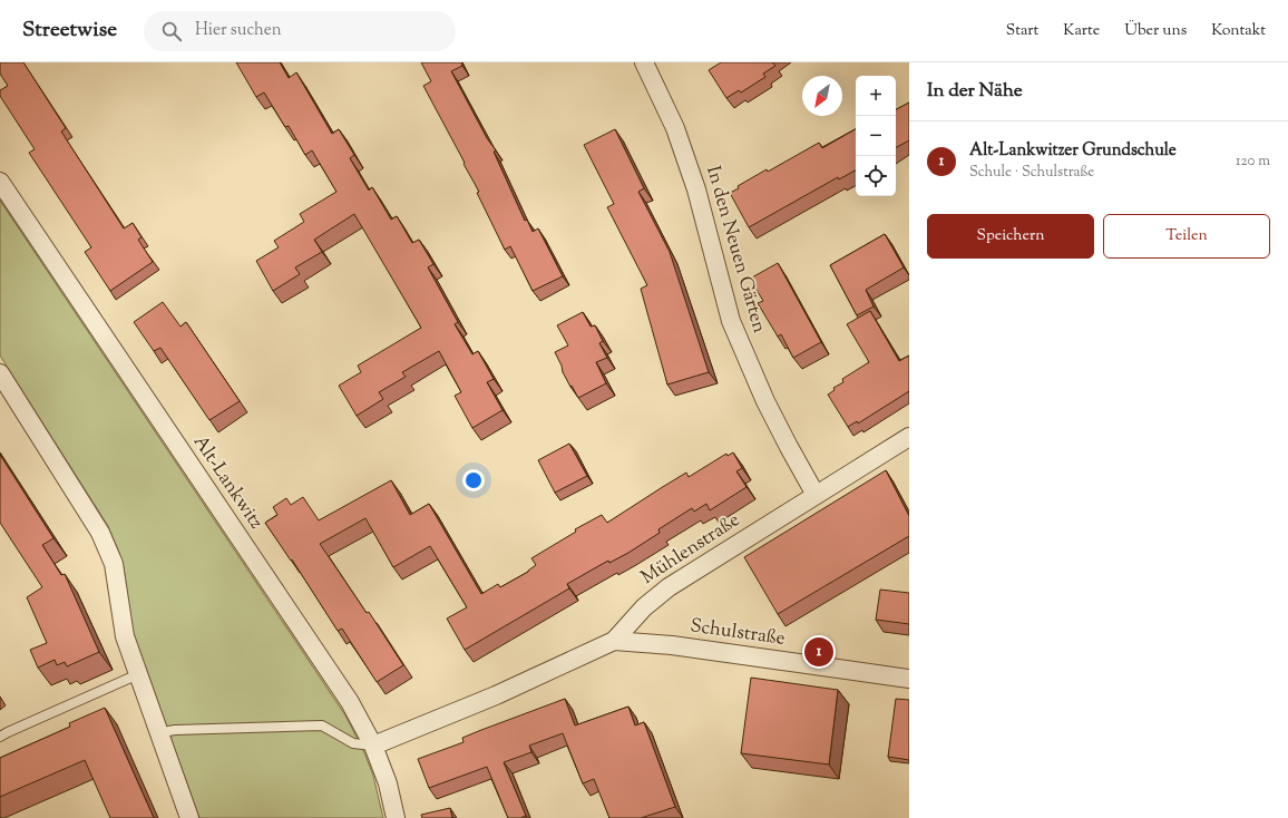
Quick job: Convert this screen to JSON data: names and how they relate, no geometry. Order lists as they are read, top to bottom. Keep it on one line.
{"streets":{"street":["In den Neuen Gärten","Alt-Lankwitz","Mühlenstraße","Schulstraße"]},"crossings":[["In den Neuen Gärten","Mühlenstraße"],["Alt-Lankwitz","Mühlenstraße"],["Mühlenstraße","Schulstraße"]],"north":"bottom left","page":{"header":"Streetwise","search":"Hier suchen","nav":["Start","Karte","Über uns","Kontakt"],"heading":"In der Nähe","map_buttons":["+","−"],"list":[{"mark":"1","name":"Alt-Lankwitzer Grundschule","note":"Schule · Schulstraße","value":"120 m"}],"buttons":["Speichern","Teilen"],"pins":"1"}}
